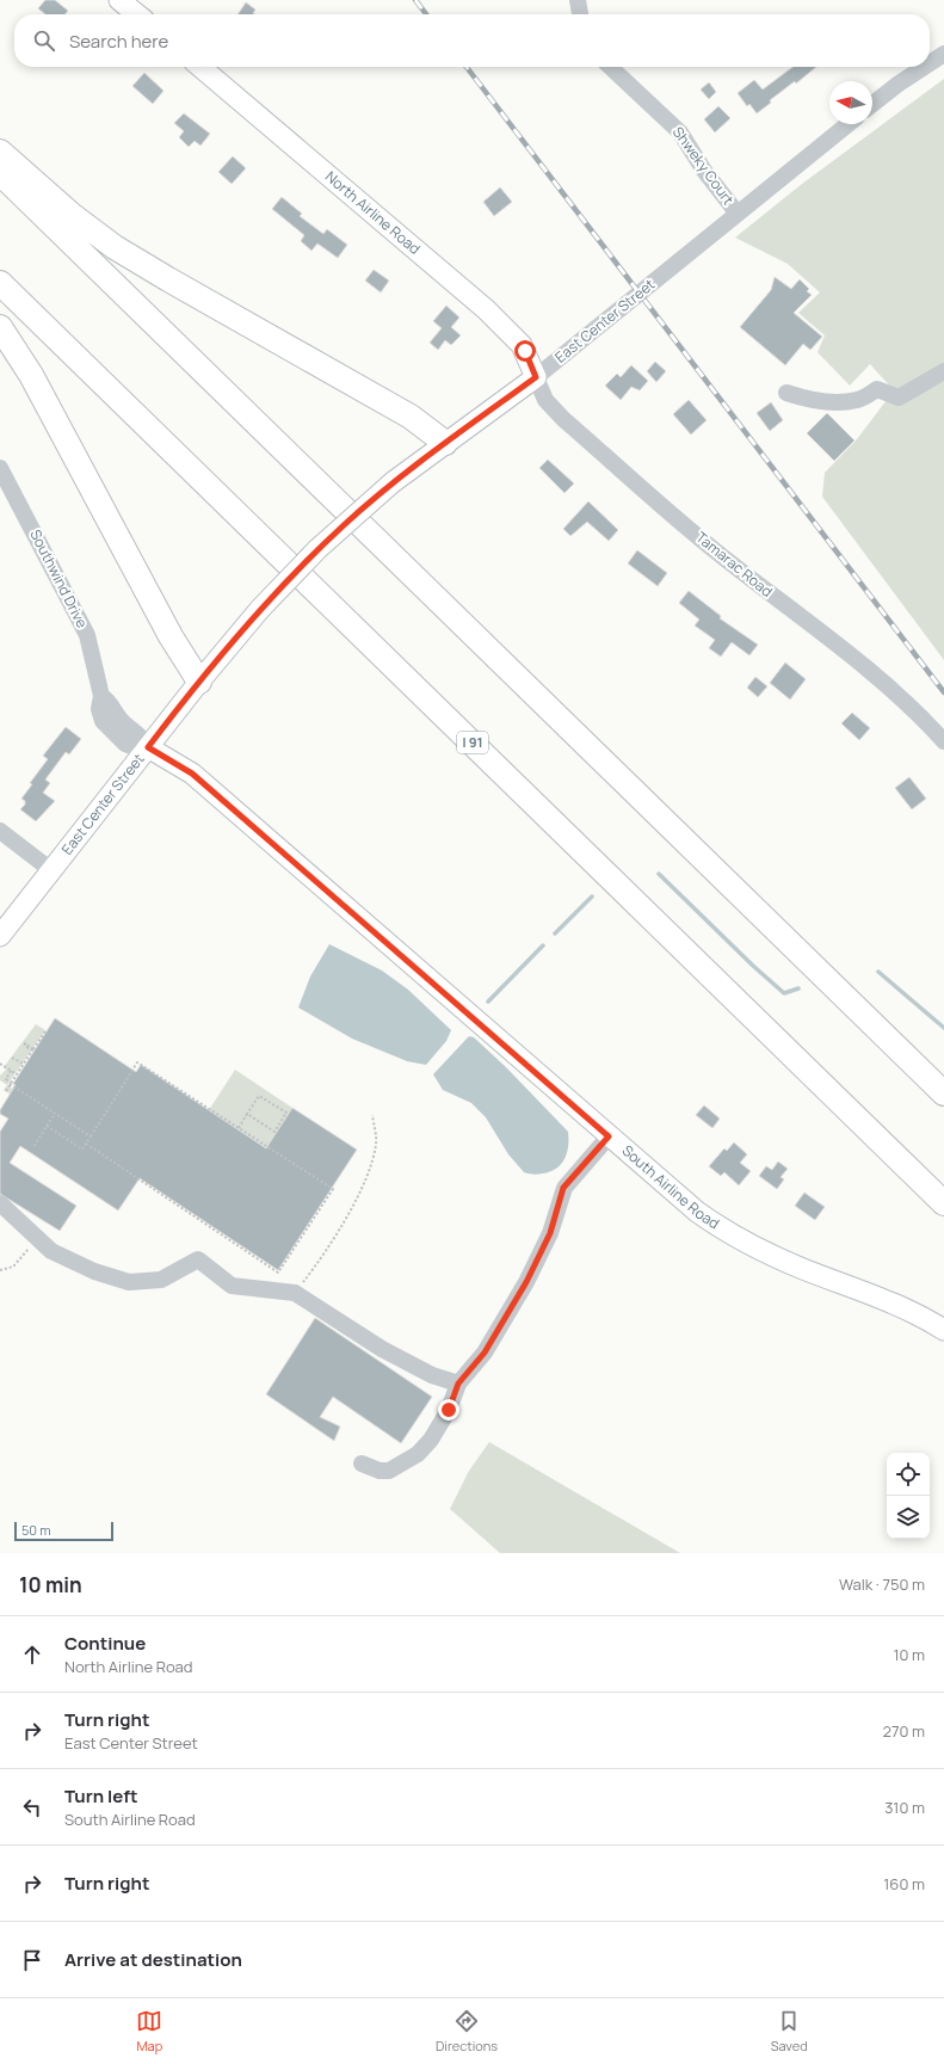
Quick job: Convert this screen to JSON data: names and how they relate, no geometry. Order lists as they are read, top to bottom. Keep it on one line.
{"streets":{"highway":["I 91"],"main road":["North Airline Road","East Center Street","South Airline Road"],"street":["Shweky Court","Tamarac Road","Southwind Drive"]},"crossings":[["Shweky Court","East Center Street"],["North Airline Road","East Center Street"],["North Airline Road","Tamarac Road"],["East Center Street","Tamarac Road"],["East Center Street","Southwind Drive"],["East Center Street","South Airline Road"],["Southwind Drive","South Airline Road"]],"scale_bar":"50 m","north":"left","page":{"search":"Search here","scale":"50 m","heading":["10 min","Walk · 750 m"],"list":[["Continue","North Airline Road","10 m"],["Turn right","East Center Street","270 m"],["Turn left","South Airline Road","310 m"],["Turn right","160 m"],"Arrive at destination"],"nav":["Map","Directions","Saved"]}}
